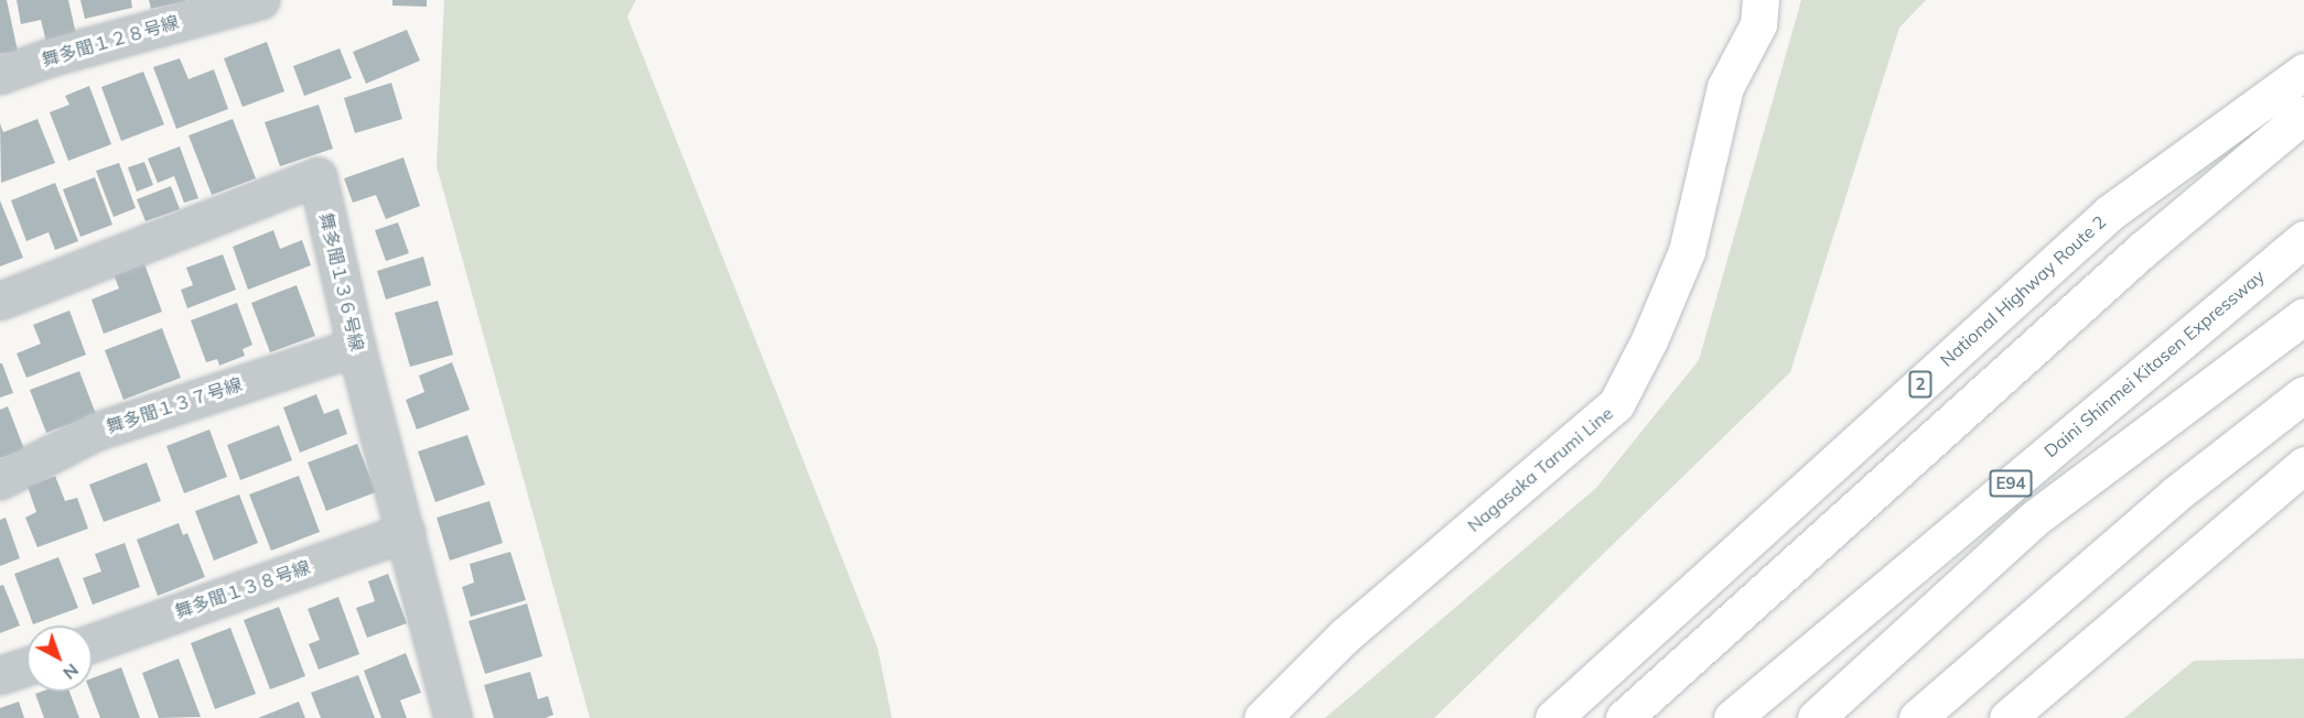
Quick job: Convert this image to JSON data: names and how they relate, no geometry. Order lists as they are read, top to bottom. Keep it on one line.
{"streets":{"main road":["National Highway Route 2","Daini Shinmei Kitasen Expressway","2","Nagasaka Tarumi Line","E94"],"street":["舞多聞１２８号線","舞多聞１３６号線","舞多聞１３７号線","舞多聞１３８号線"]},"crossings":[["舞多聞１３６号線","舞多聞１３７号線"],["舞多聞１３６号線","舞多聞１３８号線"]],"north":"bottom right"}
